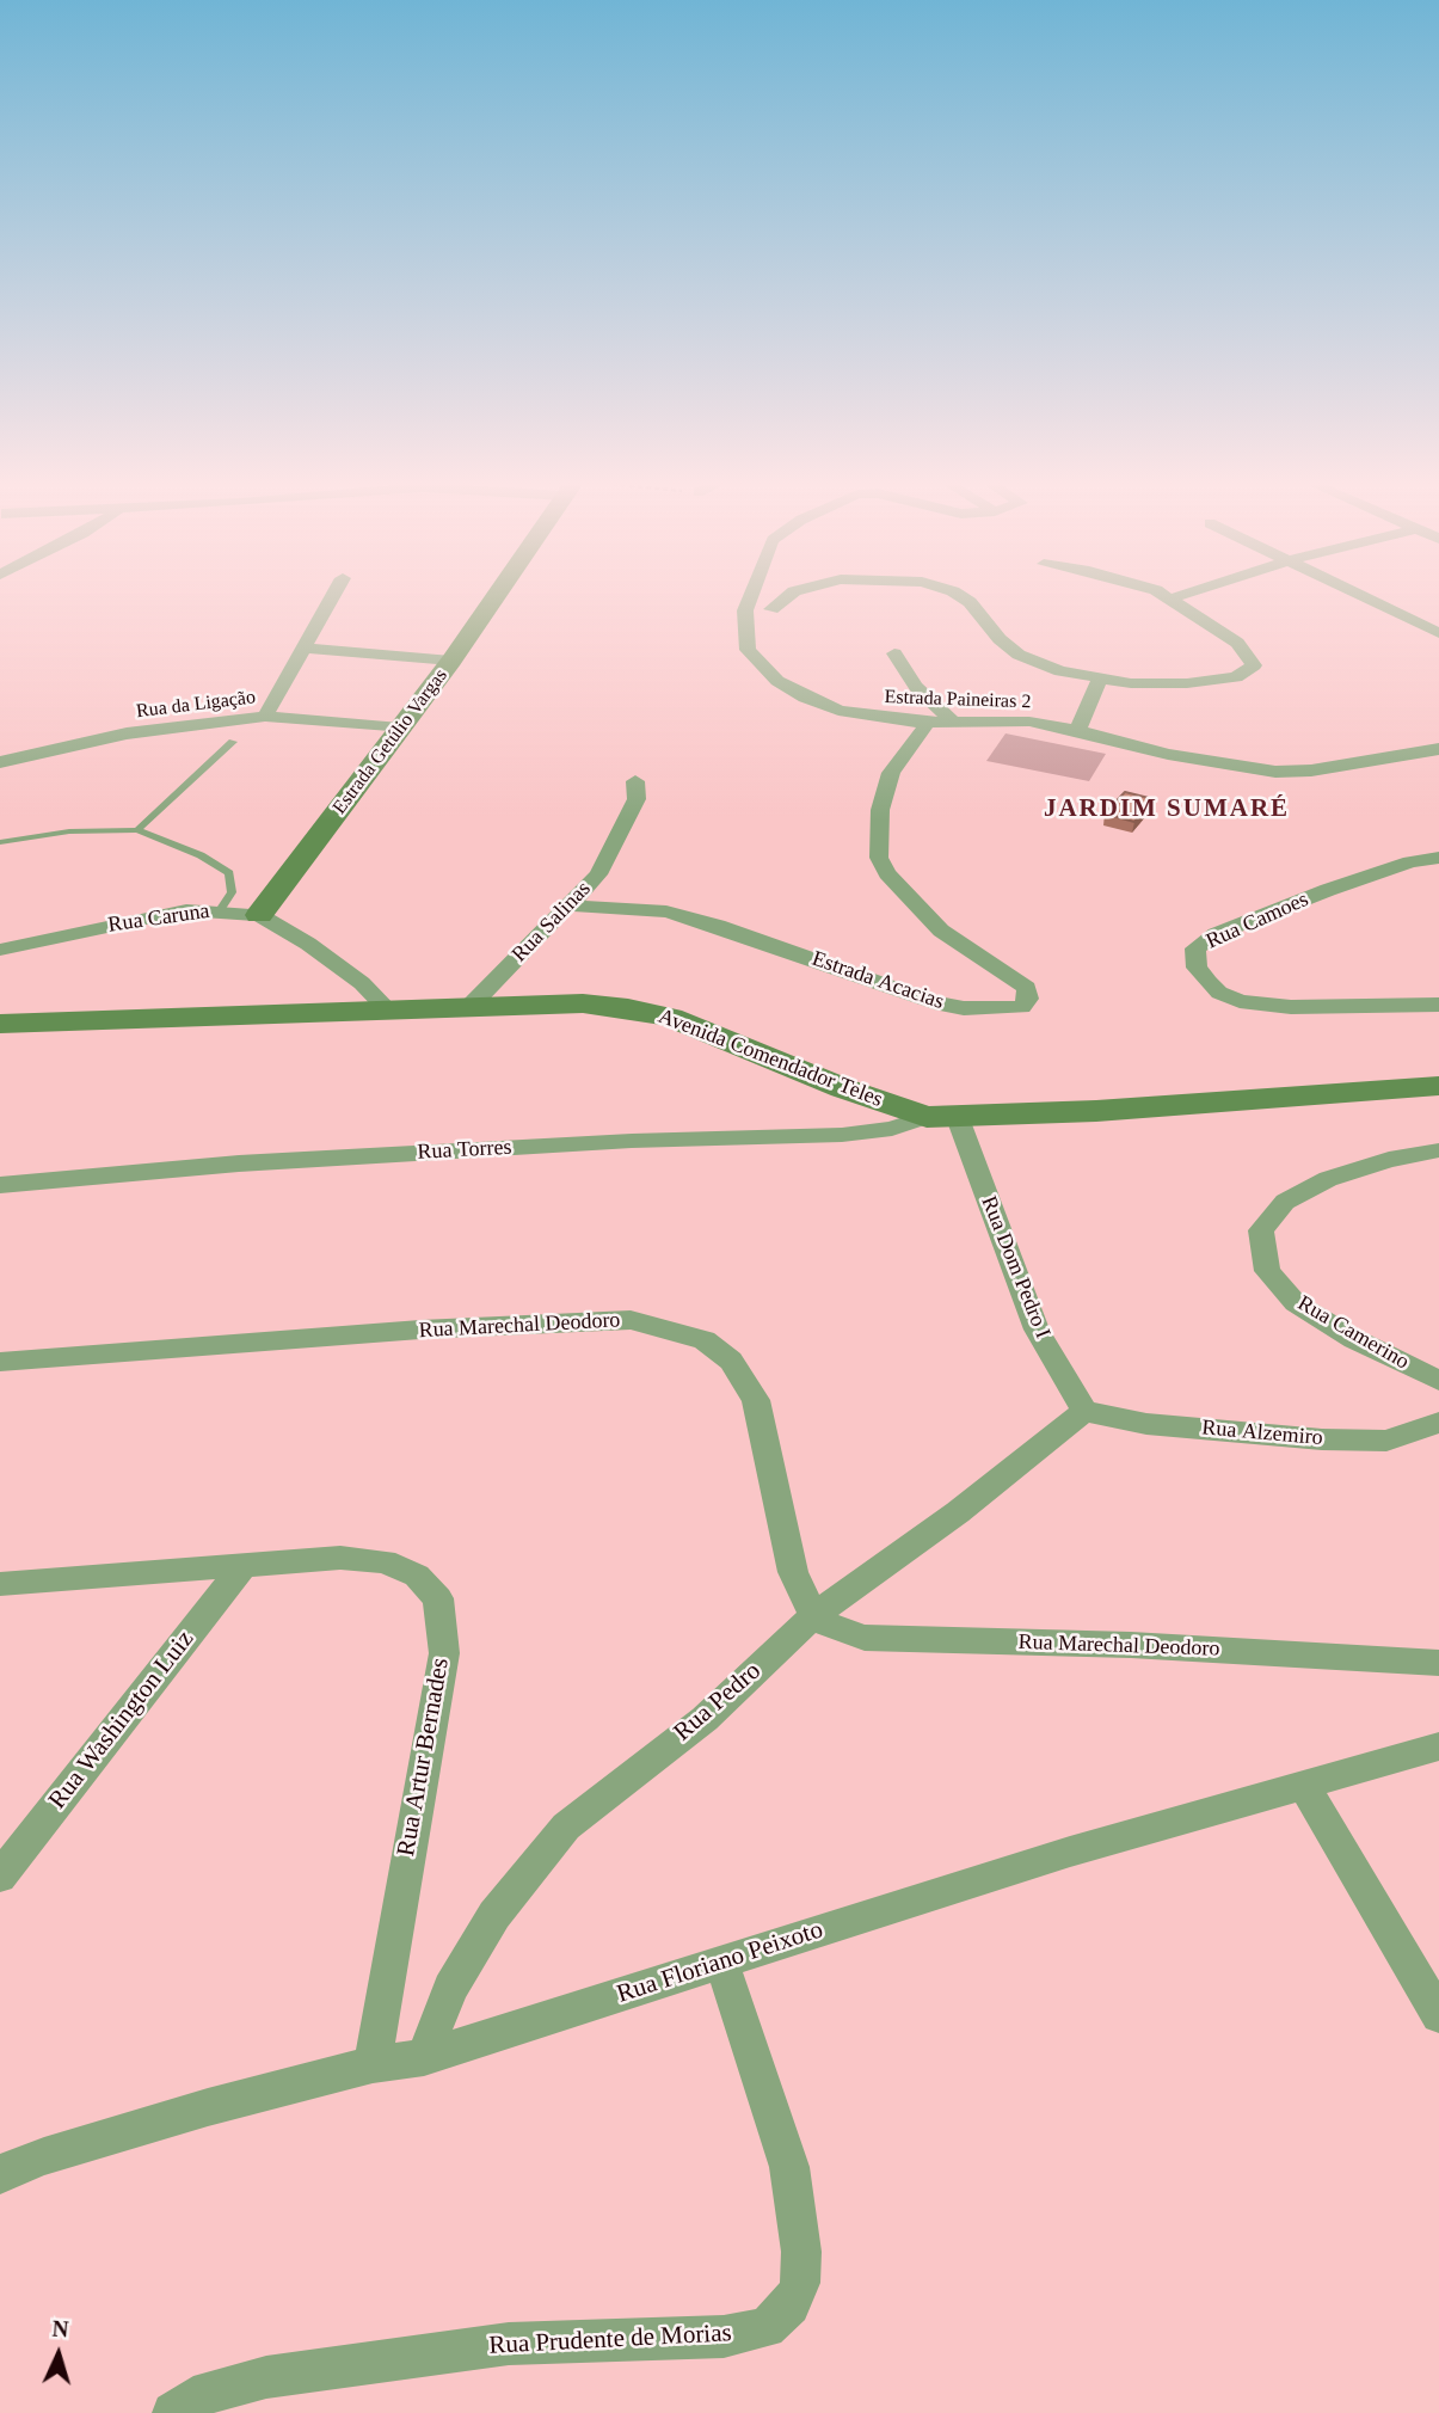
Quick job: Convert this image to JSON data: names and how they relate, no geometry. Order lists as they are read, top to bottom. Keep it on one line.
{"streets":{"main road":["Estrada Getúlio Vargas","Avenida Comendador Teles"],"street":["Estrada Paineiras 2","Rua da Ligação","Rua Caruna","Rua Camoes","Rua Salinas","Estrada Acacias","Rua Torres","Rua Dom Pedro I","Rua Marechal Deodoro","Rua Camerino","Rua Alzemiro","Rua Pedro","Rua Washington Luiz","Rua Artur Bernades","Rua Floriano Peixoto","Rua Prudente de Morias"]},"crossings":[["Estrada Paineiras 2","Estrada Acacias"],["Rua da Ligação","Estrada Getúlio Vargas"],["Estrada Getúlio Vargas","Rua Caruna"],["Rua Caruna","Avenida Comendador Teles"],["Rua Salinas","Estrada Acacias"],["Rua Salinas","Avenida Comendador Teles"],["Avenida Comendador Teles","Rua Torres"],["Avenida Comendador Teles","Rua Dom Pedro I"],["Rua Torres","Rua Dom Pedro I"],["Rua Dom Pedro I","Rua Alzemiro"],["Rua Dom Pedro I","Rua Pedro"],["Rua Marechal Deodoro","Rua Pedro"],["Rua Alzemiro","Rua Pedro"],["Rua Pedro","Rua Floriano Peixoto"],["Rua Washington Luiz","Rua Artur Bernades"],["Rua Artur Bernades","Rua Floriano Peixoto"],["Rua Floriano Peixoto","Rua Prudente de Morias"]],"districts":["JARDIM SUMARÉ"],"north":"top"}
